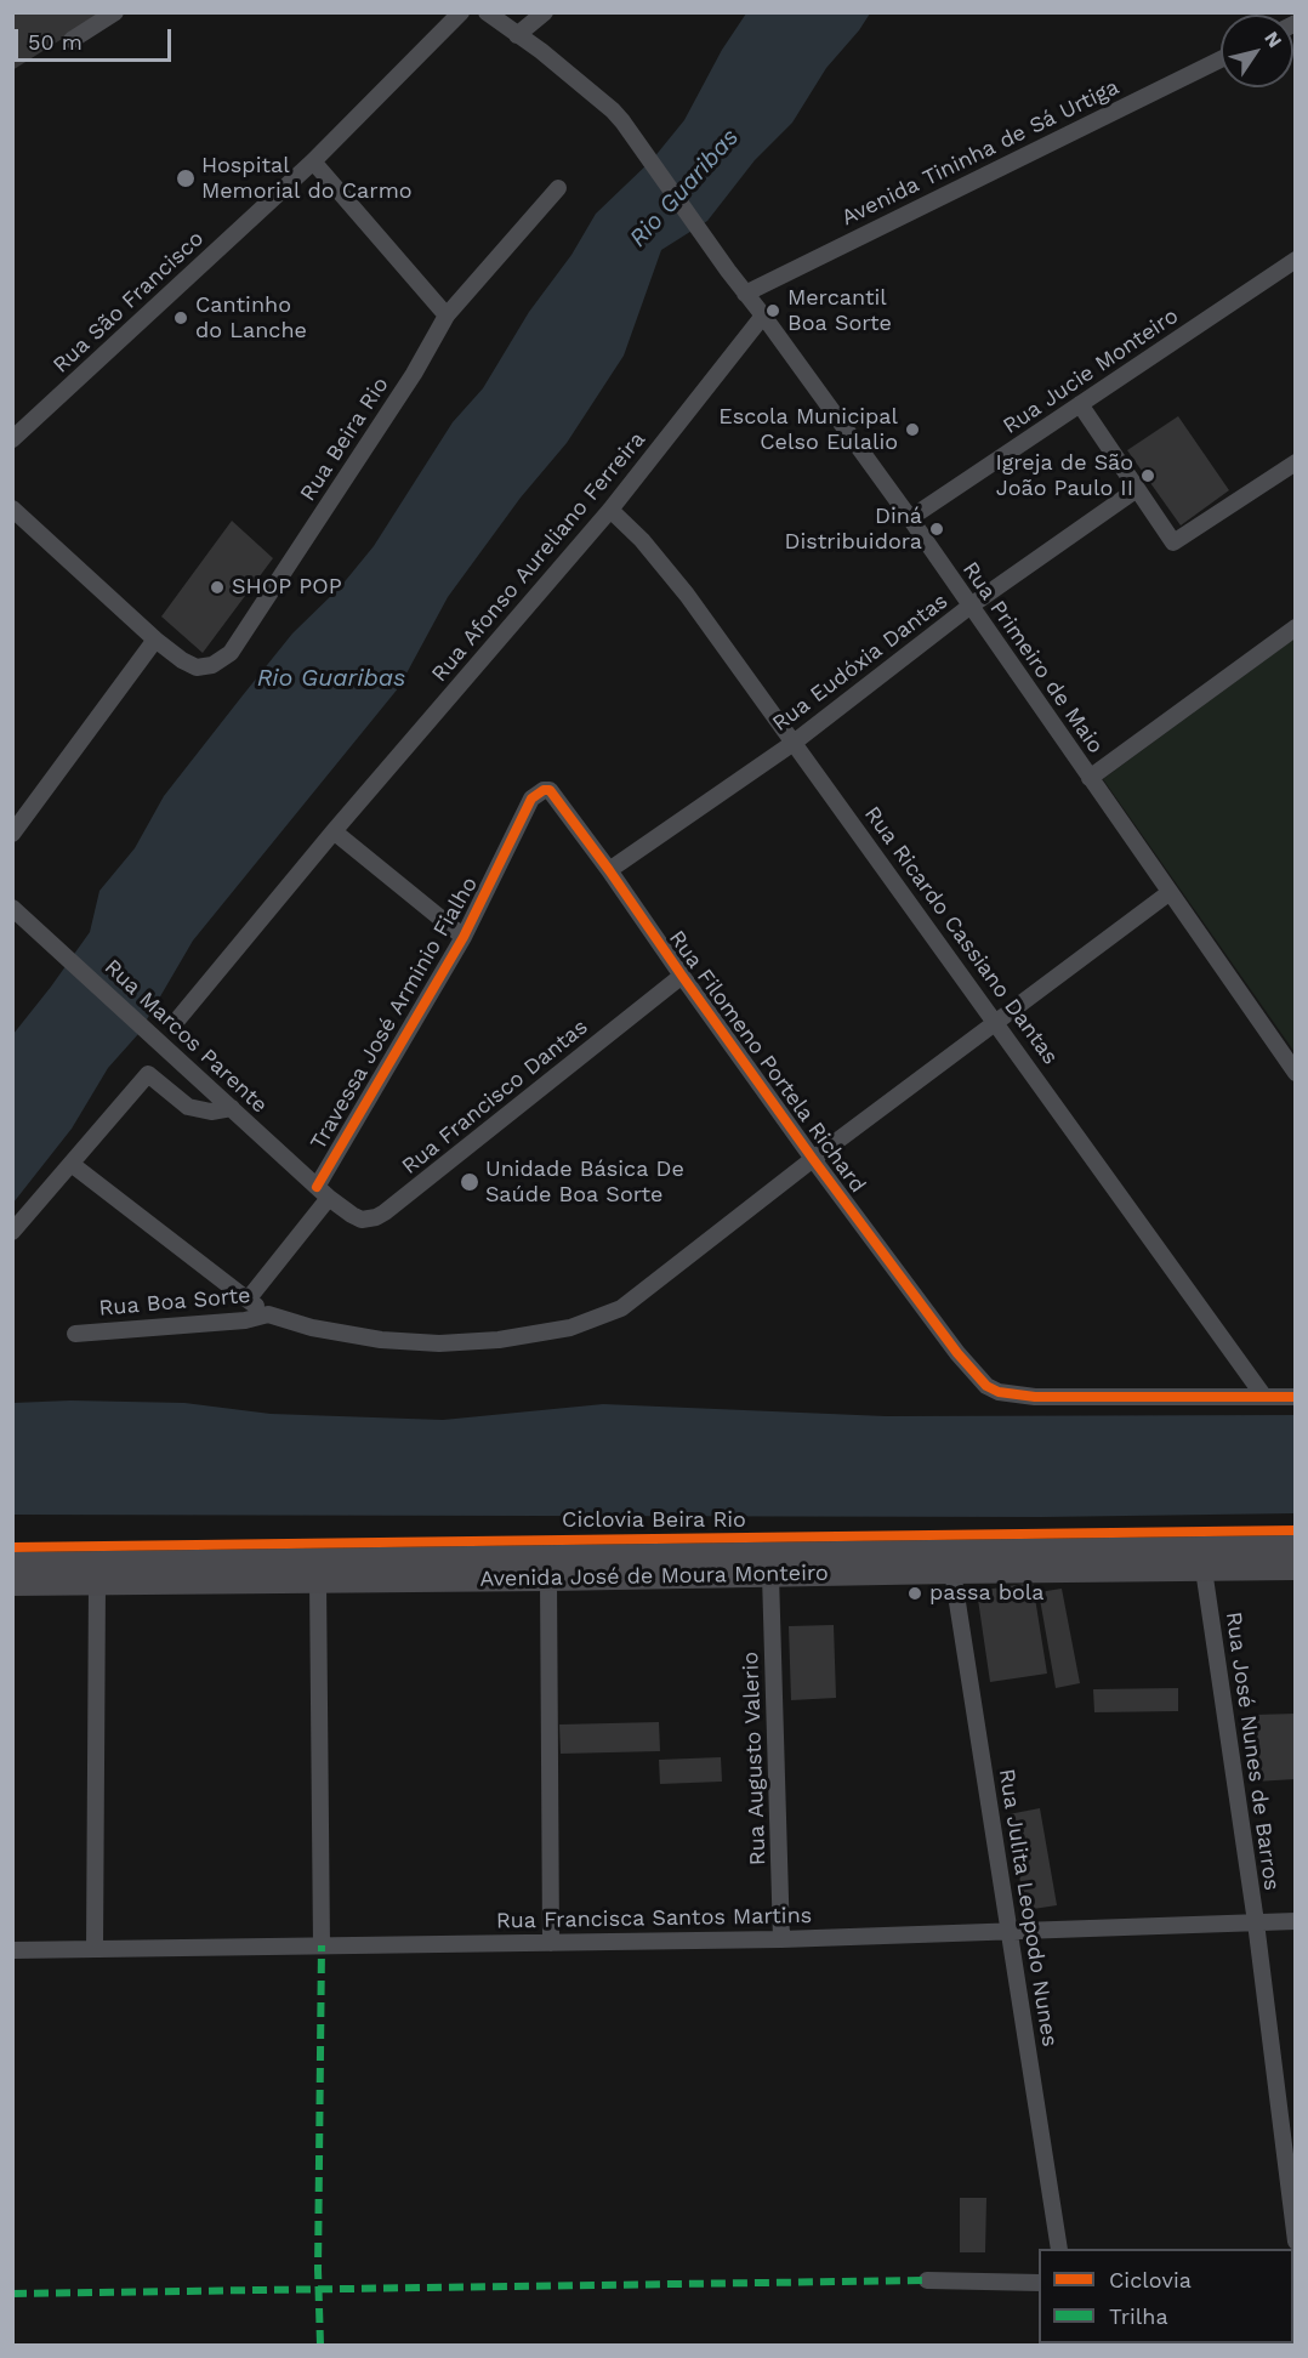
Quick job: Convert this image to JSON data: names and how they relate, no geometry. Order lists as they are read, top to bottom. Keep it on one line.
{"streets":{"main road":["Avenida José de Moura Monteiro"],"street":["Avenida Tininha de Sá Urtiga","Rua São Francisco","Rua Jucie Monteiro","Rua Beira Rio","Rua Afonso Aureliano Ferreira","Rua Primeiro de Maio","Rua Eudóxia Dantas","Rua Ricardo Cassiano Dantas","Travessa José Arminio Fialho","Rua Marcos Parente","Rua Filomeno Portela Richard","Rua Francisco Dantas","Rua Boa Sorte","Rua José Nunes de Barros","Rua Augusto Valerio","Rua Julita Leopodo Nunes","Rua Francisca Santos Martins"],"cycle path":["Ciclovia Beira Rio"]},"crossings":[["Avenida Tininha de Sá Urtiga","Rua Primeiro de Maio"],["Rua Jucie Monteiro","Rua Primeiro de Maio"],["Rua Afonso Aureliano Ferreira","Rua Primeiro de Maio"],["Rua Afonso Aureliano Ferreira","Rua Ricardo Cassiano Dantas"],["Rua Primeiro de Maio","Rua Eudóxia Dantas"],["Rua Primeiro de Maio","Rua Boa Sorte"],["Rua Eudóxia Dantas","Rua Ricardo Cassiano Dantas"],["Rua Eudóxia Dantas","Rua Filomeno Portela Richard"],["Rua Ricardo Cassiano Dantas","Rua Filomeno Portela Richard"],["Rua Ricardo Cassiano Dantas","Rua Boa Sorte"],["Travessa José Arminio Fialho","Rua Marcos Parente"],["Travessa José Arminio Fialho","Rua Filomeno Portela Richard"],["Travessa José Arminio Fialho","Rua Francisco Dantas"],["Rua Marcos Parente","Rua Francisco Dantas"],["Rua Filomeno Portela Richard","Rua Francisco Dantas"],["Rua Filomeno Portela Richard","Rua Boa Sorte"],["Avenida José de Moura Monteiro","Rua José Nunes de Barros"],["Avenida José de Moura Monteiro","Rua Augusto Valerio"],["Avenida José de Moura Monteiro","Rua Julita Leopodo Nunes"],["Rua José Nunes de Barros","Rua Francisca Santos Martins"],["Rua Augusto Valerio","Rua Francisca Santos Martins"],["Rua Julita Leopodo Nunes","Rua Francisca Santos Martins"]],"water":["Rio Guaribas"],"places":["Hospital Memorial do Carmo","Mercantil Boa Sorte","Cantinho do Lanche","Escola Municipal Celso Eulalio","Igreja de São João Paulo II","Diná Distribuidora","SHOP POP","Unidade Básica De Saúde Boa Sorte","passa bola"],"legend":["Ciclovia","Trilha"],"scale_bar":"50 m","north":"top right"}
